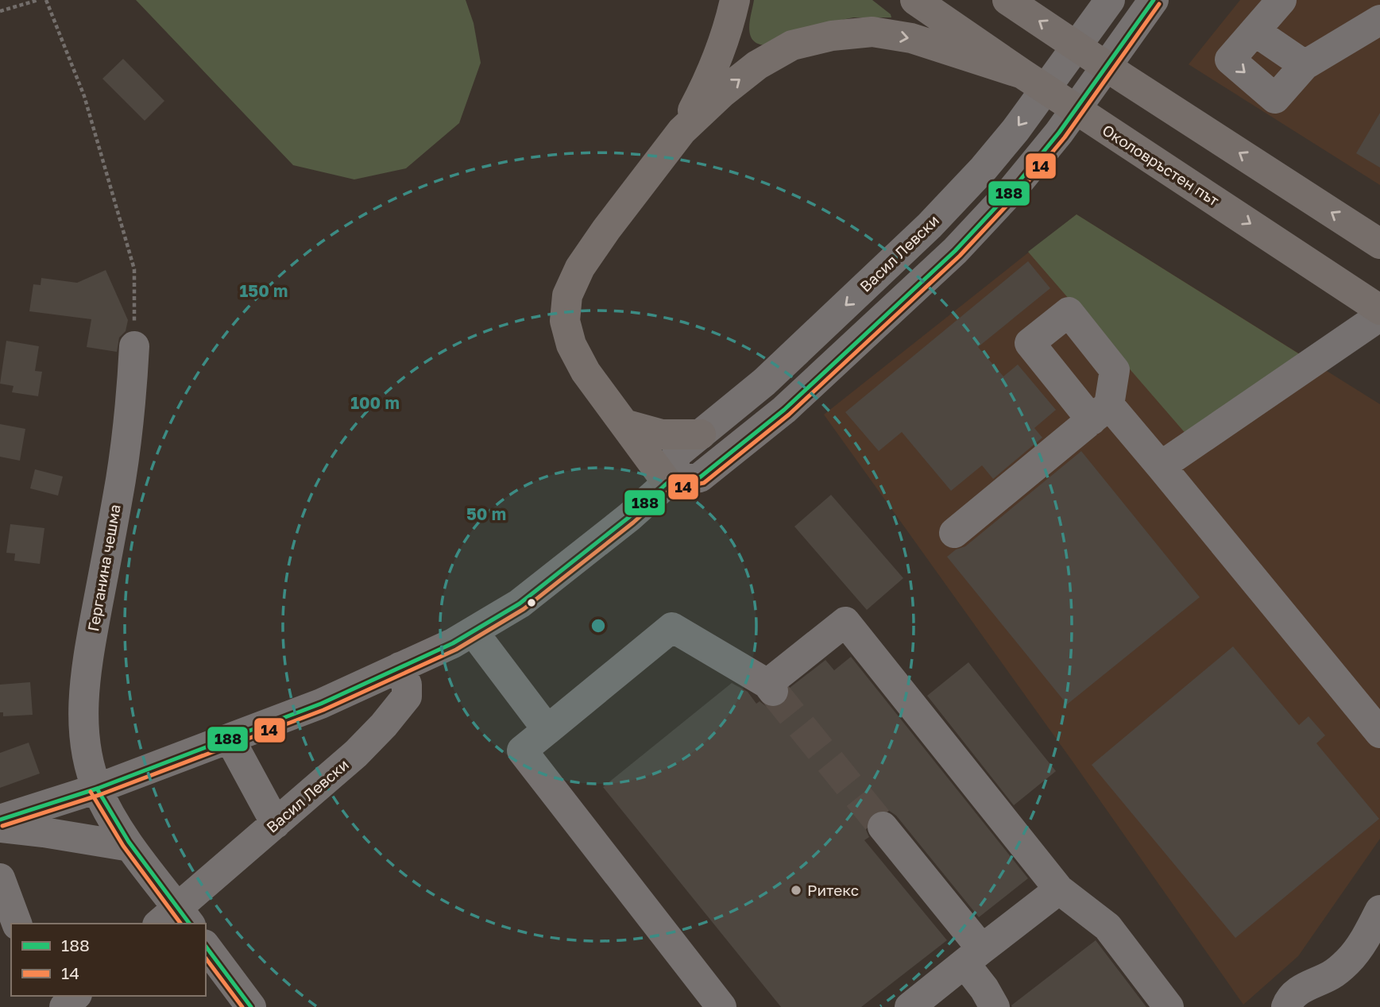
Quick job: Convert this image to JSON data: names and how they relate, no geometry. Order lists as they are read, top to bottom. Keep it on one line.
{"streets":{"highway":["Околовръстен път"],"street":["Васил Левски","Герганина чешма"]},"crossings":[["Васил Левски","Герганина чешма"]],"places":["Ритекс"],"lines":["transit line 188","transit line 14"],"legend":["188","14"],"rings":["150 m","100 m","50 m"]}
